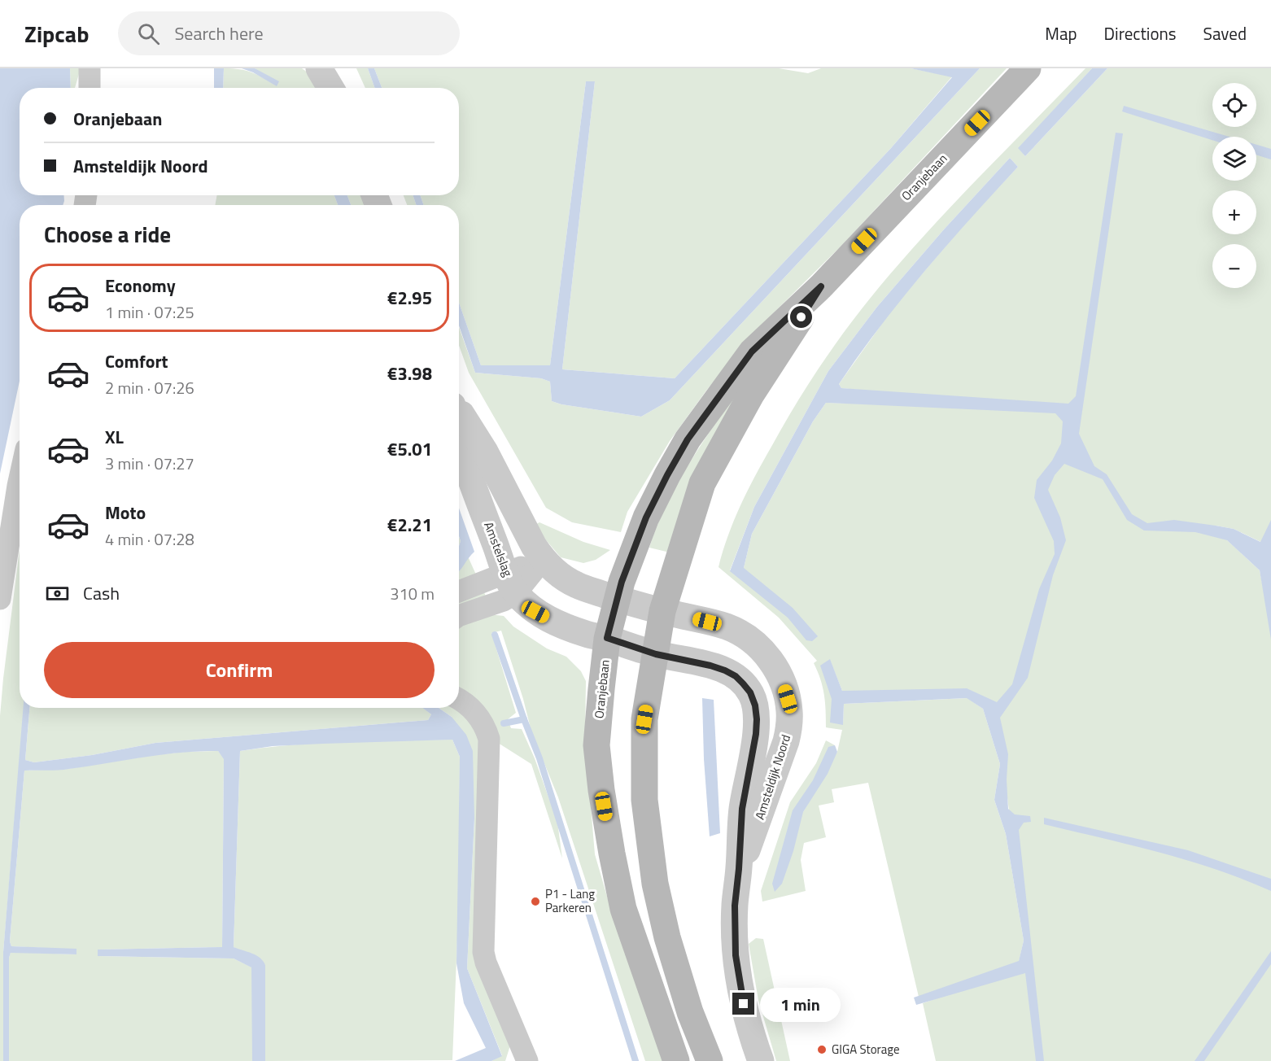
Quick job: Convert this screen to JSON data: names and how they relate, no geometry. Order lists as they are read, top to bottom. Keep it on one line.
{"streets":{"main road":["Oranjebaan"],"street":["Amstelslag","Amsteldijk Noord"]},"crossings":[["Oranjebaan","Amstelslag"],["Oranjebaan","Amsteldijk Noord"],["Amstelslag","Amsteldijk Noord"]],"places":["P1 - Lang Parkeren","GIGA Storage"],"page":{"header":"Zipcab","search":"Search here","nav":["Map","Directions","Saved"],"map_buttons":["+","−"],"banner":["Oranjebaan","Amsteldijk Noord"],"heading":"Choose a ride","list":[{"name":"Economy","note":"1 min · 07:25","value":"€2.95"},{"name":"Comfort","note":"2 min · 07:26","value":"€3.98"},{"name":"XL","note":"3 min · 07:27","value":"€5.01"},{"name":"Moto","note":"4 min · 07:28","value":"€2.21"}],"pay":["Cash","310 m"],"buttons":"Confirm","bubble":"1 min"}}
